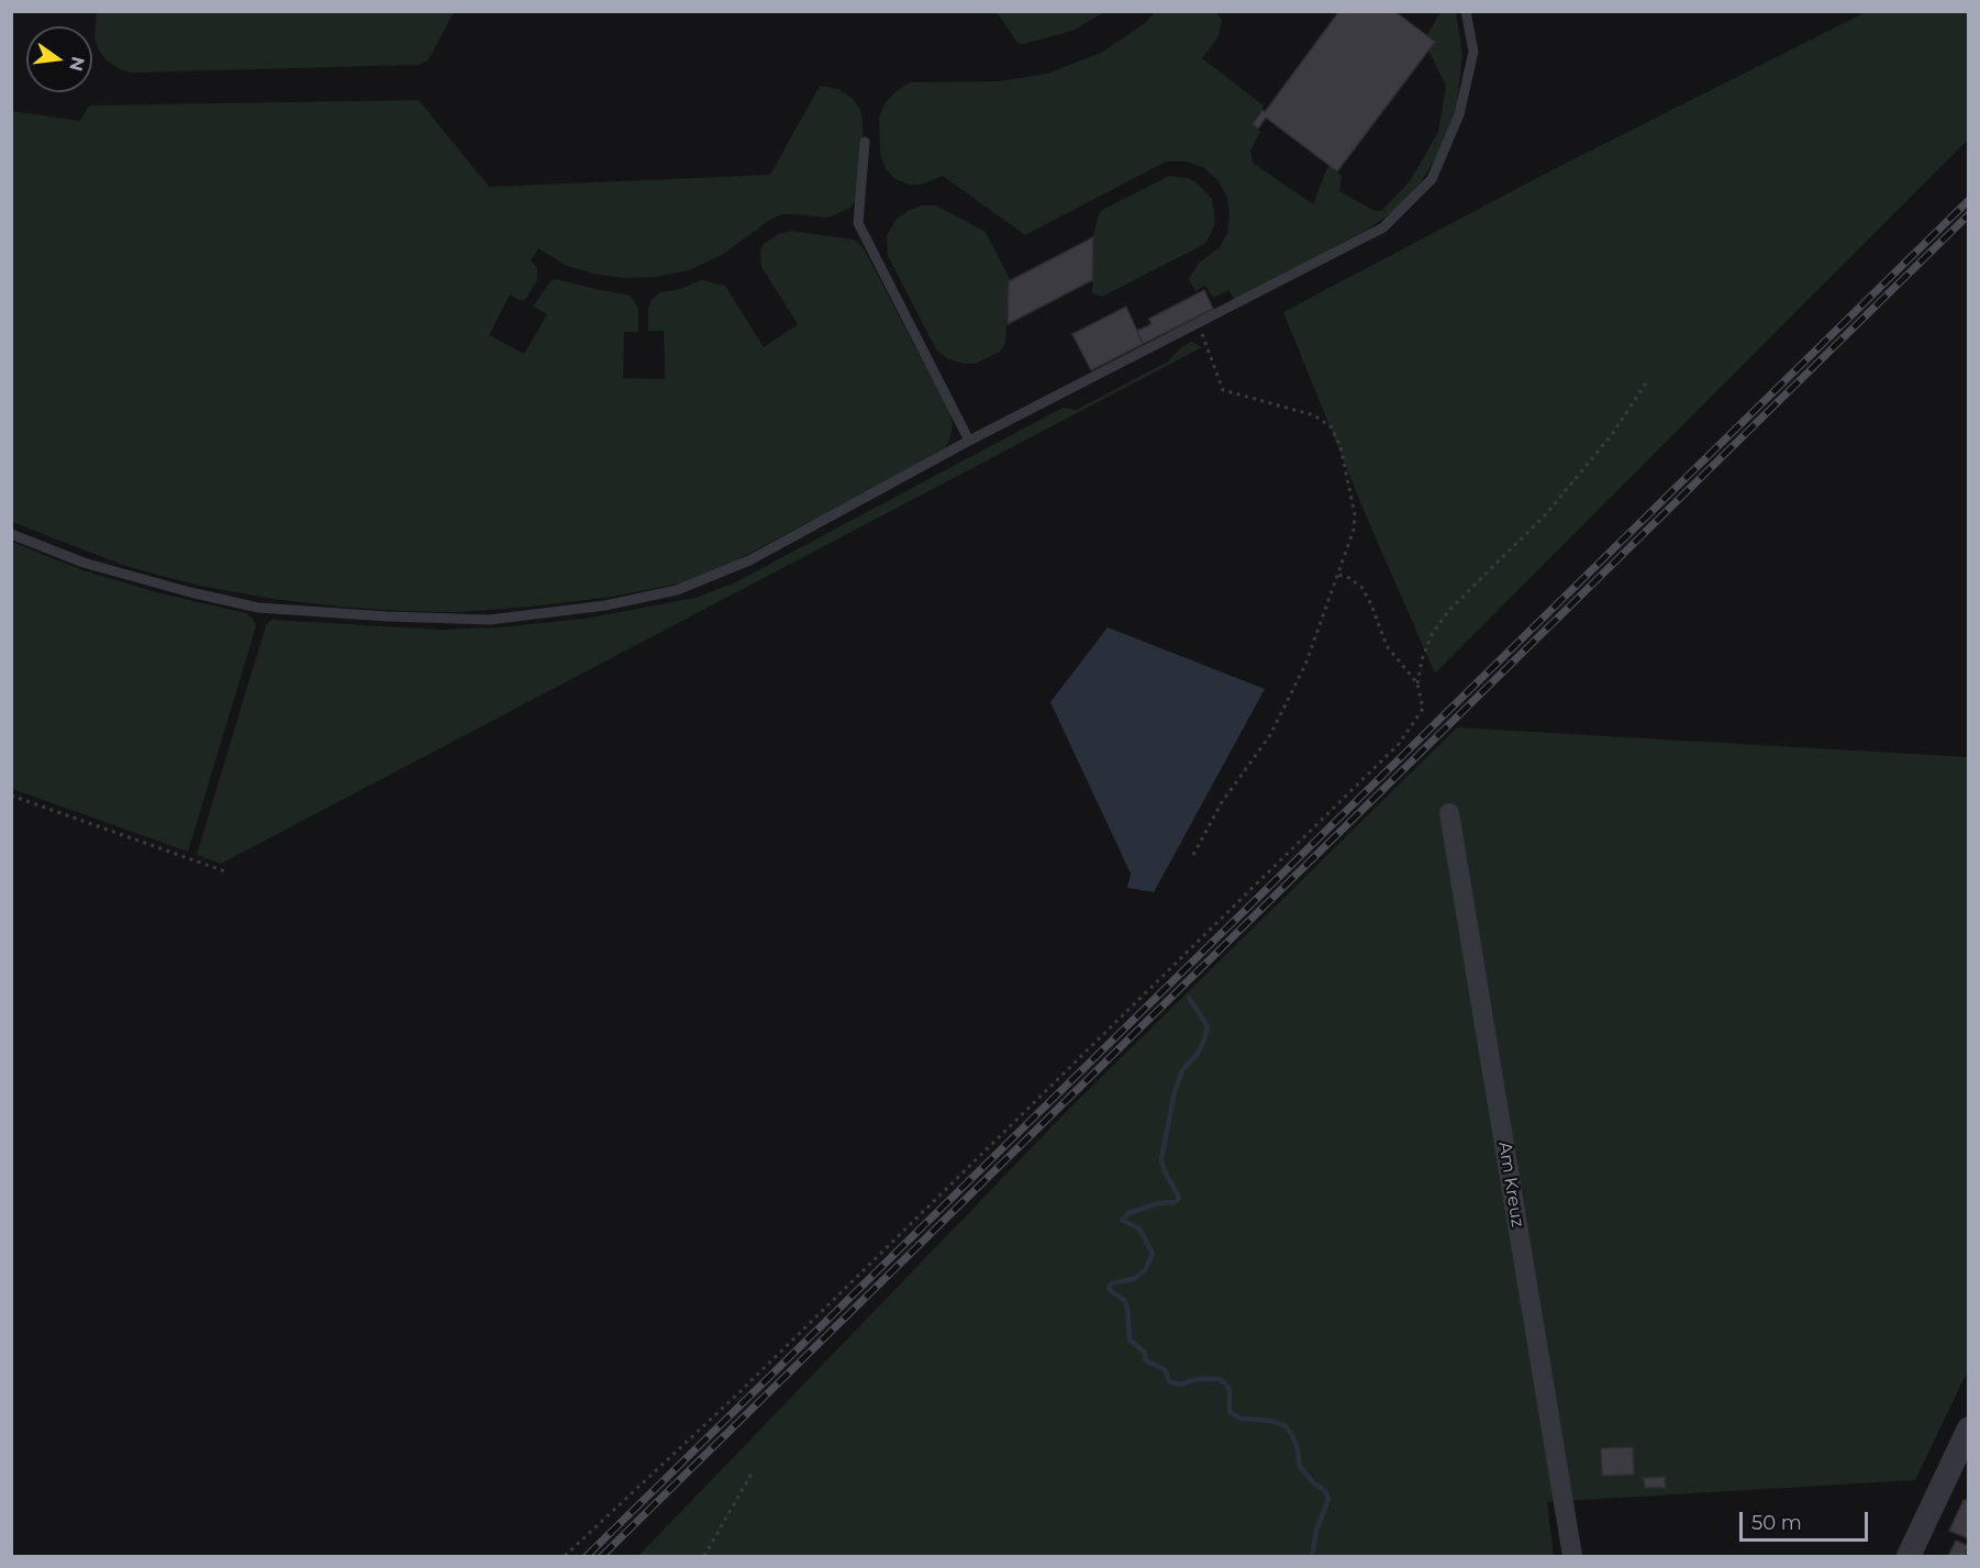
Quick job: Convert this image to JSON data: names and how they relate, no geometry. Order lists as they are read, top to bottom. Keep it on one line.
{"streets":{"street":["Am Kreuz"]},"scale_bar":"50 m","north":"right"}
